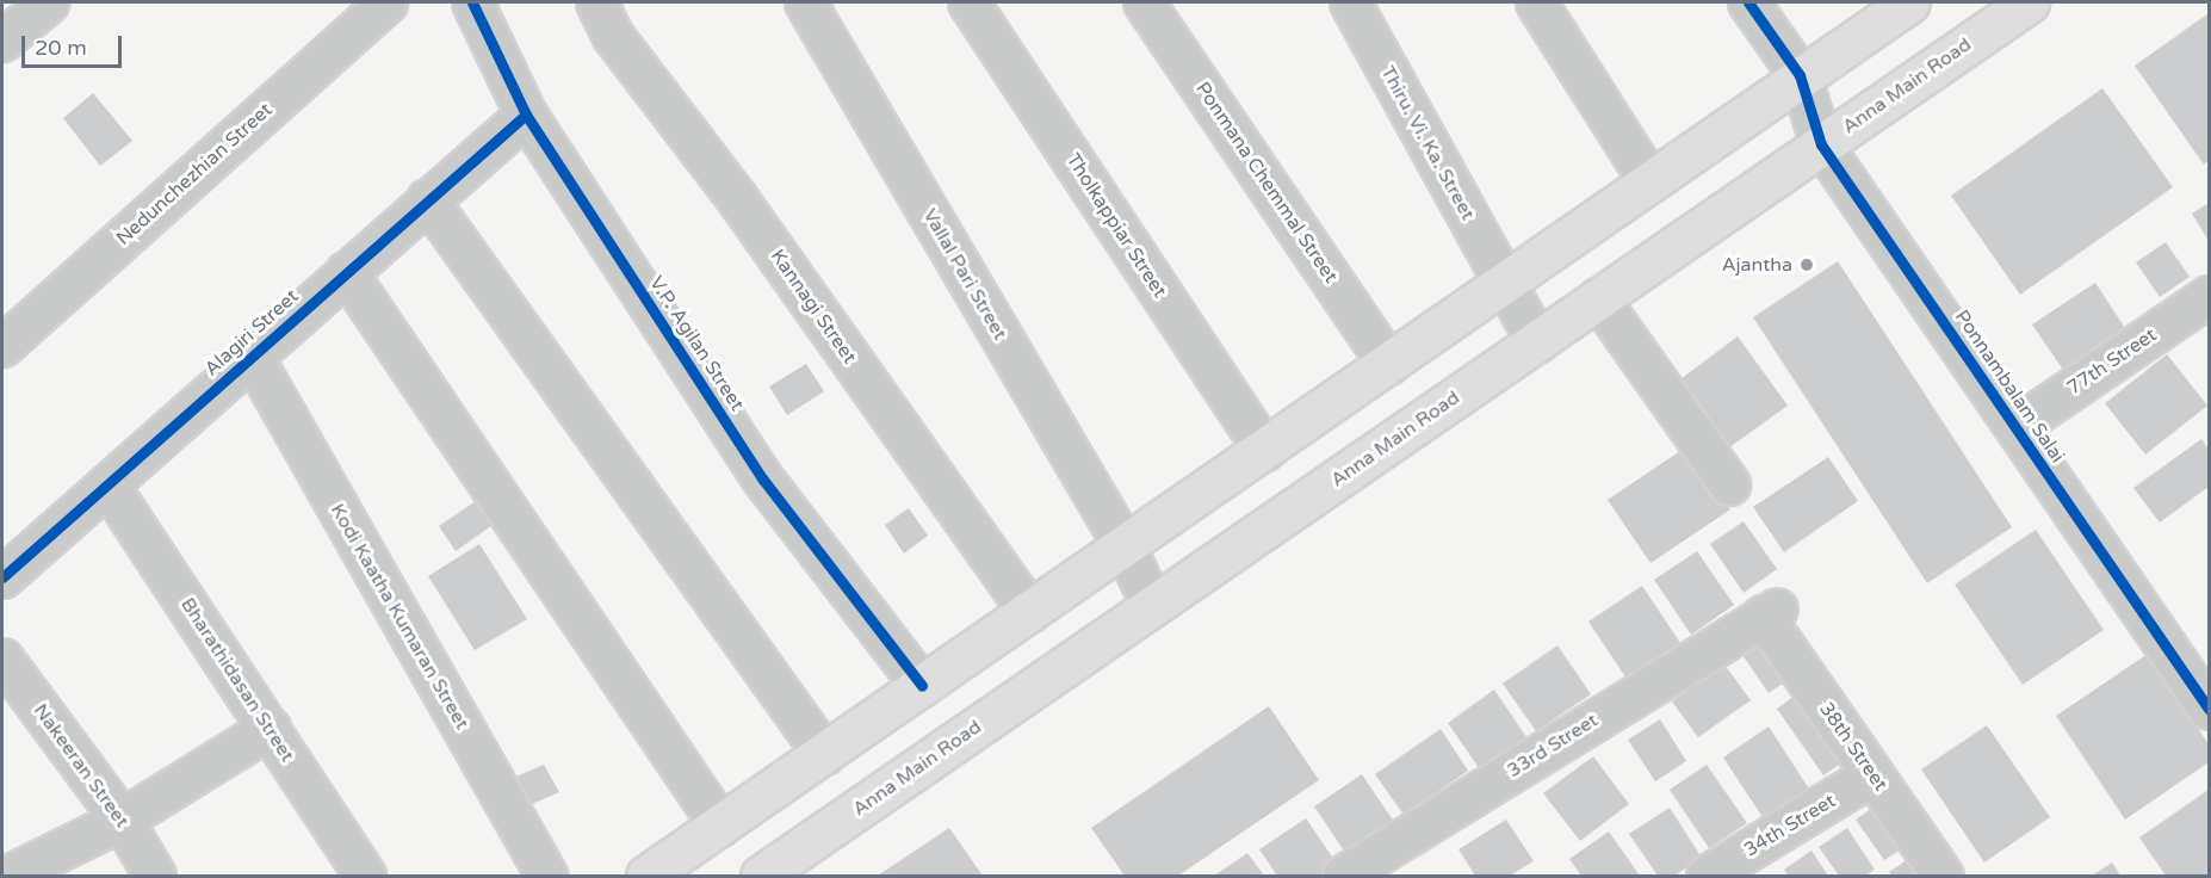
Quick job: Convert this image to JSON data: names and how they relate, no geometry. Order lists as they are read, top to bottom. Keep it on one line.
{"streets":{"main road":["Anna Main Road"],"street":["Thiru. Vi. Ka. Street","Nedunchezhian Street","Ponmana Chemmal Street","Tholkappiar Street","Vallal Pari Street","Kannagi Street","Alagiri Street","V.P. Agilan Street","77th Street","Ponnambalam Salai","Kodi Kaatha Kumaran Street","Bharathidasan Street","33rd Street","38th Street","Nakeeran Street","34th Street"]},"crossings":[["Anna Main Road","Thiru. Vi. Ka. Street"],["Anna Main Road","Vallal Pari Street"],["Anna Main Road","Ponnambalam Salai"],["Alagiri Street","V.P. Agilan Street"],["Alagiri Street","Kodi Kaatha Kumaran Street"],["Alagiri Street","Bharathidasan Street"],["77th Street","Ponnambalam Salai"],["33rd Street","38th Street"],["38th Street","34th Street"]],"places":["Ajantha"],"scale_bar":"20 m"}
